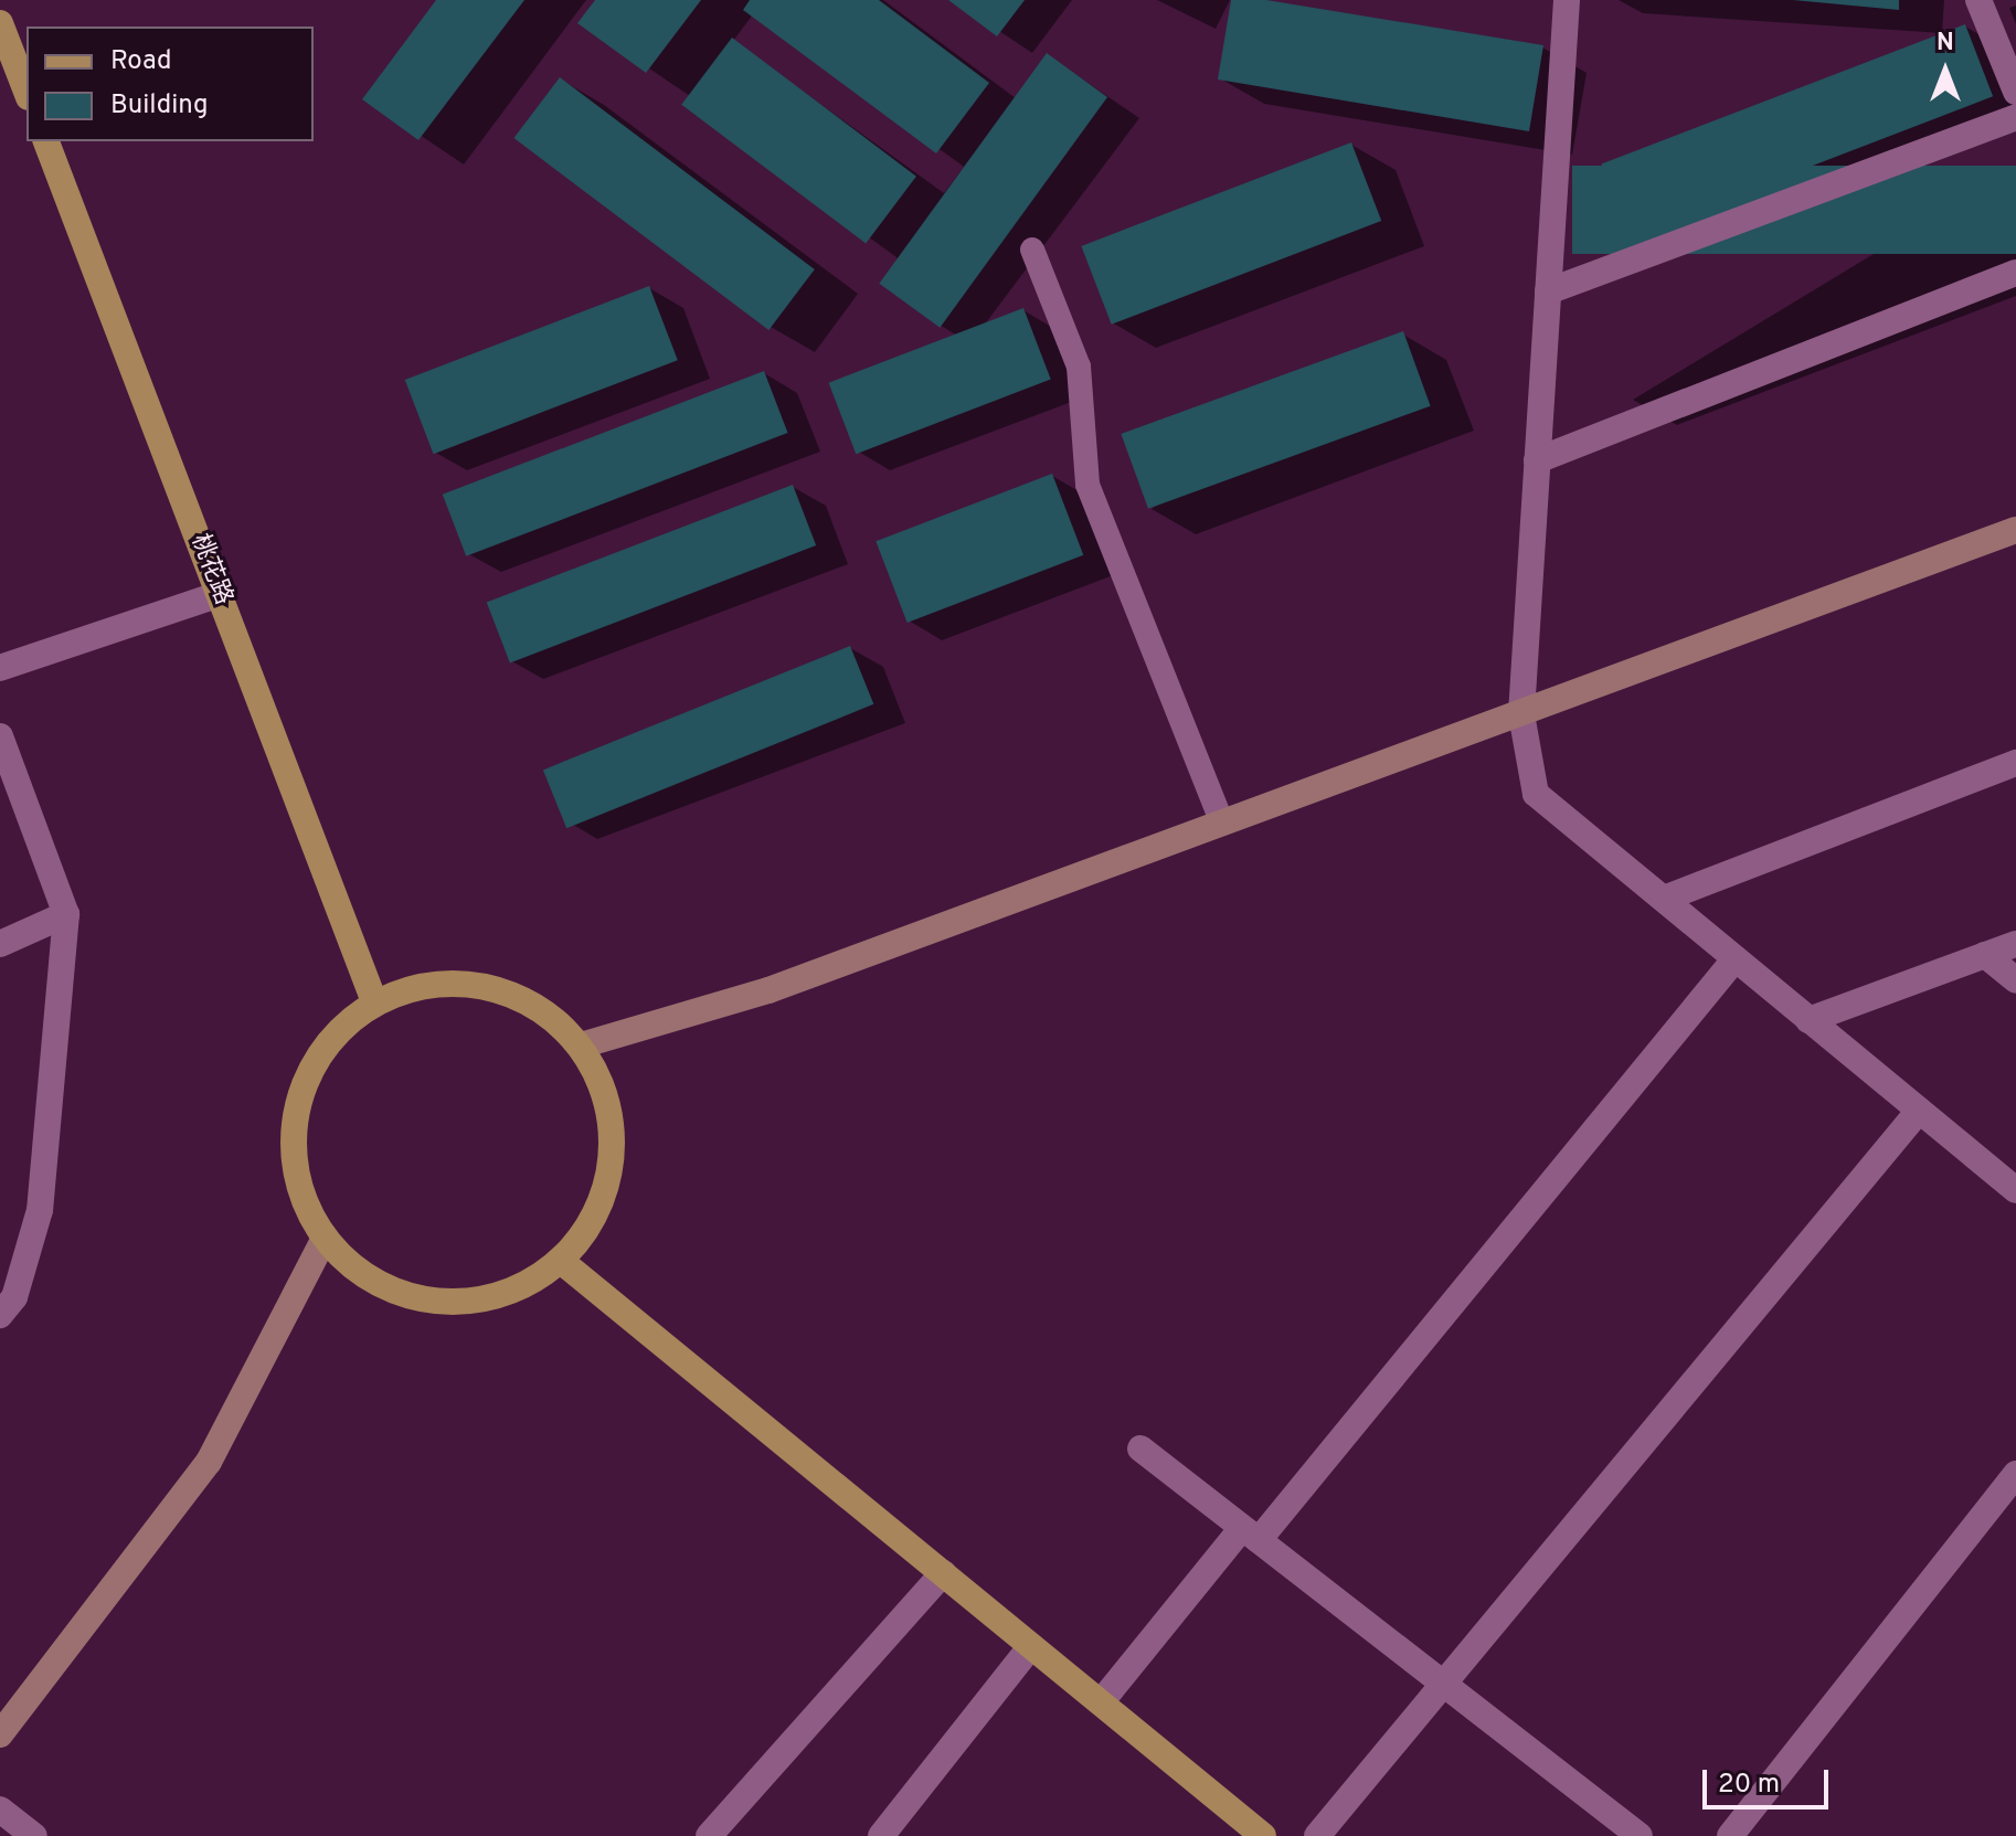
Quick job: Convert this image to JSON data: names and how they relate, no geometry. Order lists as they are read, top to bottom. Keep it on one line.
{"streets":{"main road":["桃花路"]},"legend":["Road","Building"],"scale_bar":"20 m","north":"top"}
